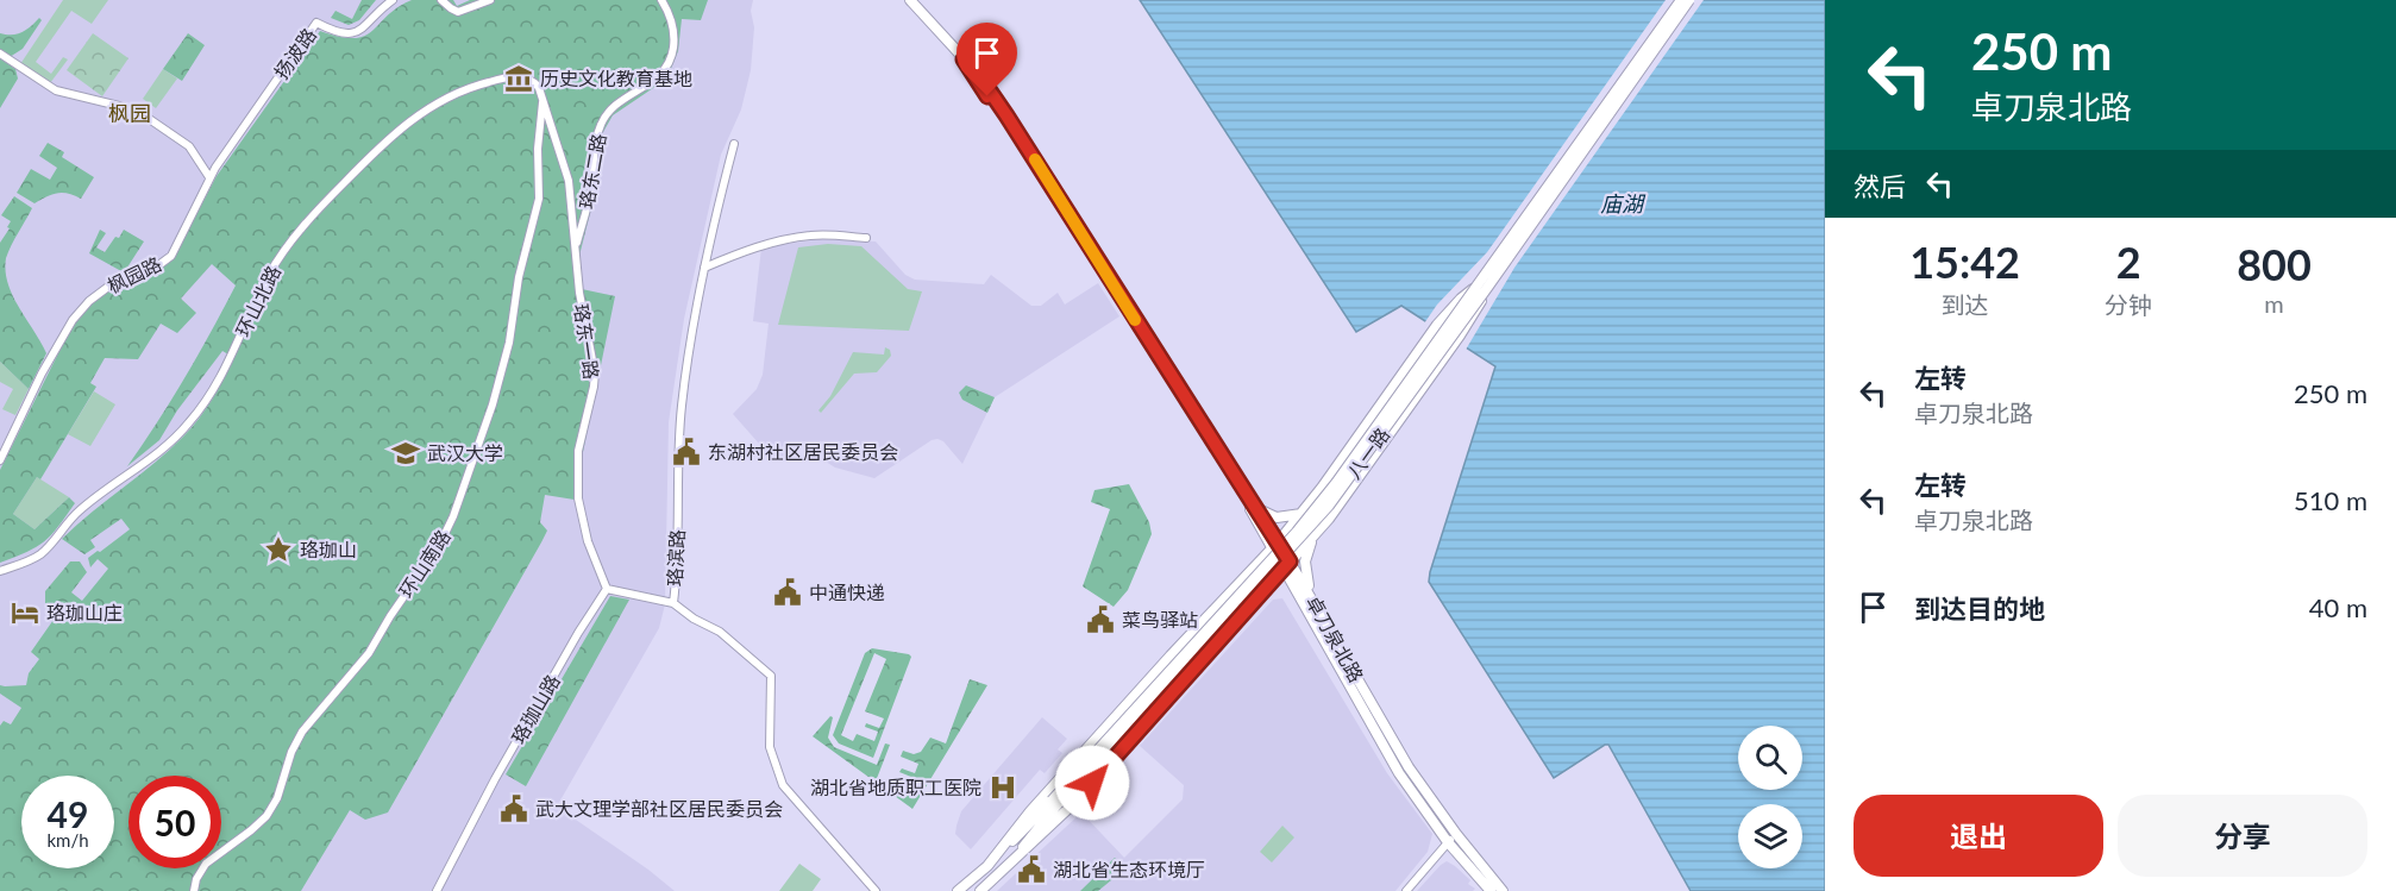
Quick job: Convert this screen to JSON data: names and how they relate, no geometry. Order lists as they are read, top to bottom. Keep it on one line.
{"streets":{"main road":["八一路","卓刀泉北路"],"street":["扬波路","珞东二路","枫园路","环山北路","珞东一路","珞滨路","环山南路","珞珈山路"]},"crossings":[["扬波路","枫园路"],["珞东二路","珞东一路"],["环山北路","珞东一路"],["珞东一路","环山南路"],["珞东一路","珞珈山路"],["八一路","卓刀泉北路"]],"districts":["枫园"],"water":["庙湖"],"places":{"museum":["历史文化教育基地"],"public building":["东湖村社区居民委员会","中通快递","菜鸟驿站","武大文理学部社区居民委员会","湖北省生态环境厅"],"school or university":["武汉大学"],"place":["珞珈山"],"hotel":["珞珈山庄"],"hospital":["湖北省地质职工医院"]},"page":{"turn":["250 m","卓刀泉北路"],"then":"然后","eta":["15:42","到达","2","分钟","800","m"],"list":[{"name":"左转","note":"卓刀泉北路","value":"250 m"},{"name":"左转","note":"卓刀泉北路","value":"510 m"},{"name":"到达目的地","value":"40 m"}],"speed":"49 km/h","limit":"50","buttons":["退出","分享"]}}
